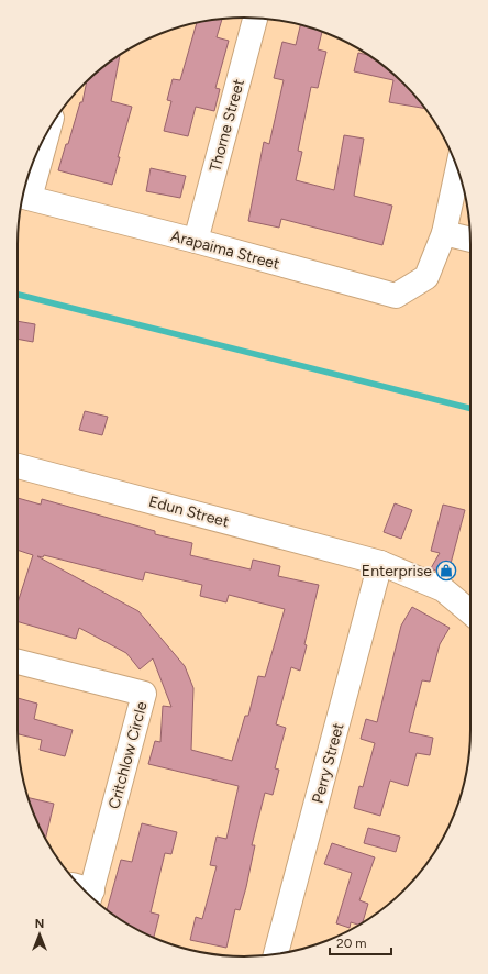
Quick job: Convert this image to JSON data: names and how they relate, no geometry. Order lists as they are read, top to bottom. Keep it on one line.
{"streets":{"street":["Thorne Street","Arapaima Street","Edun Street","Critchlow Circle","Perry Street"]},"crossings":[["Thorne Street","Arapaima Street"],["Edun Street","Perry Street"]],"places":{"shop":["Enterprise"]},"scale_bar":"20 m","north":"top"}
